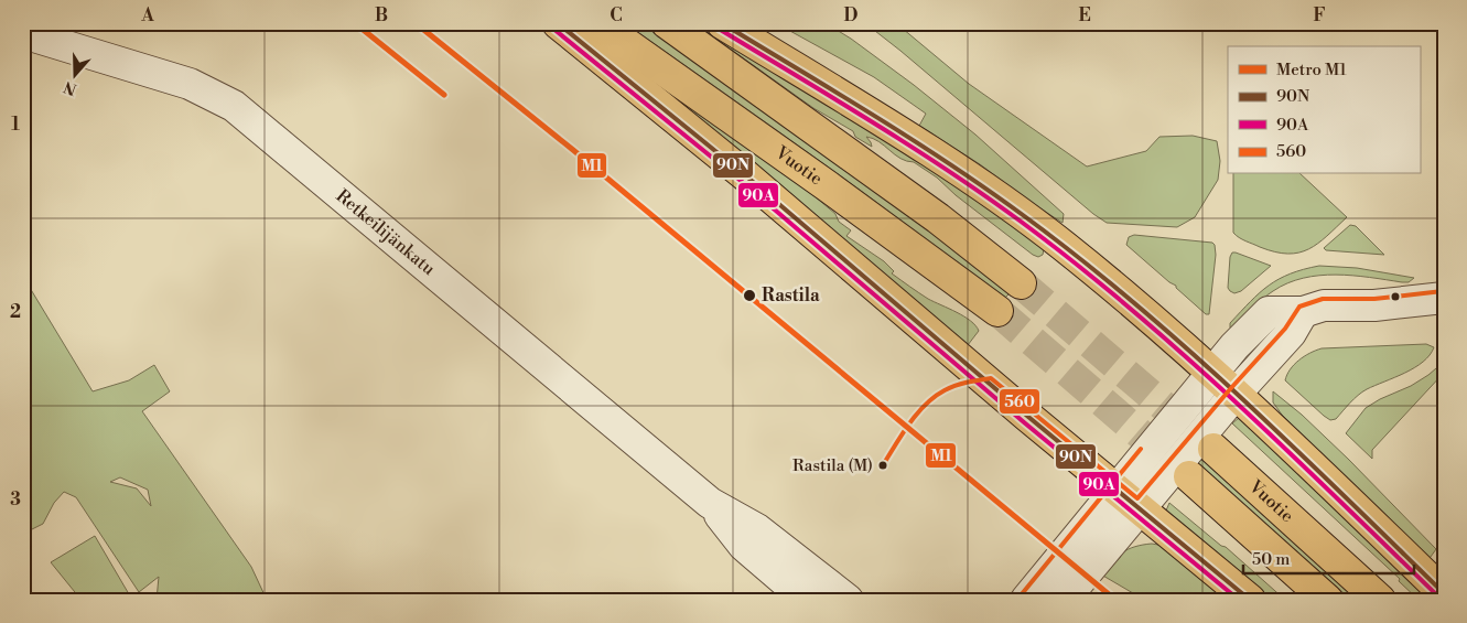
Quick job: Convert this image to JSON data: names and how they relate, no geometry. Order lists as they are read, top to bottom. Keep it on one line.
{"streets":{"main road":["Vuotie"],"street":["Retkeilijänkatu"]},"places":["Rastila","Rastila (M)"],"lines":["metro line M1","transit line 90N","transit line 90A","transit line 560"],"legend":["Metro M1","90N","90A","560"],"scale_bar":"50 m","north":"bottom","grid":{"columns":["A","B","C","D","E","F"],"rows":["1","2","3"]}}
